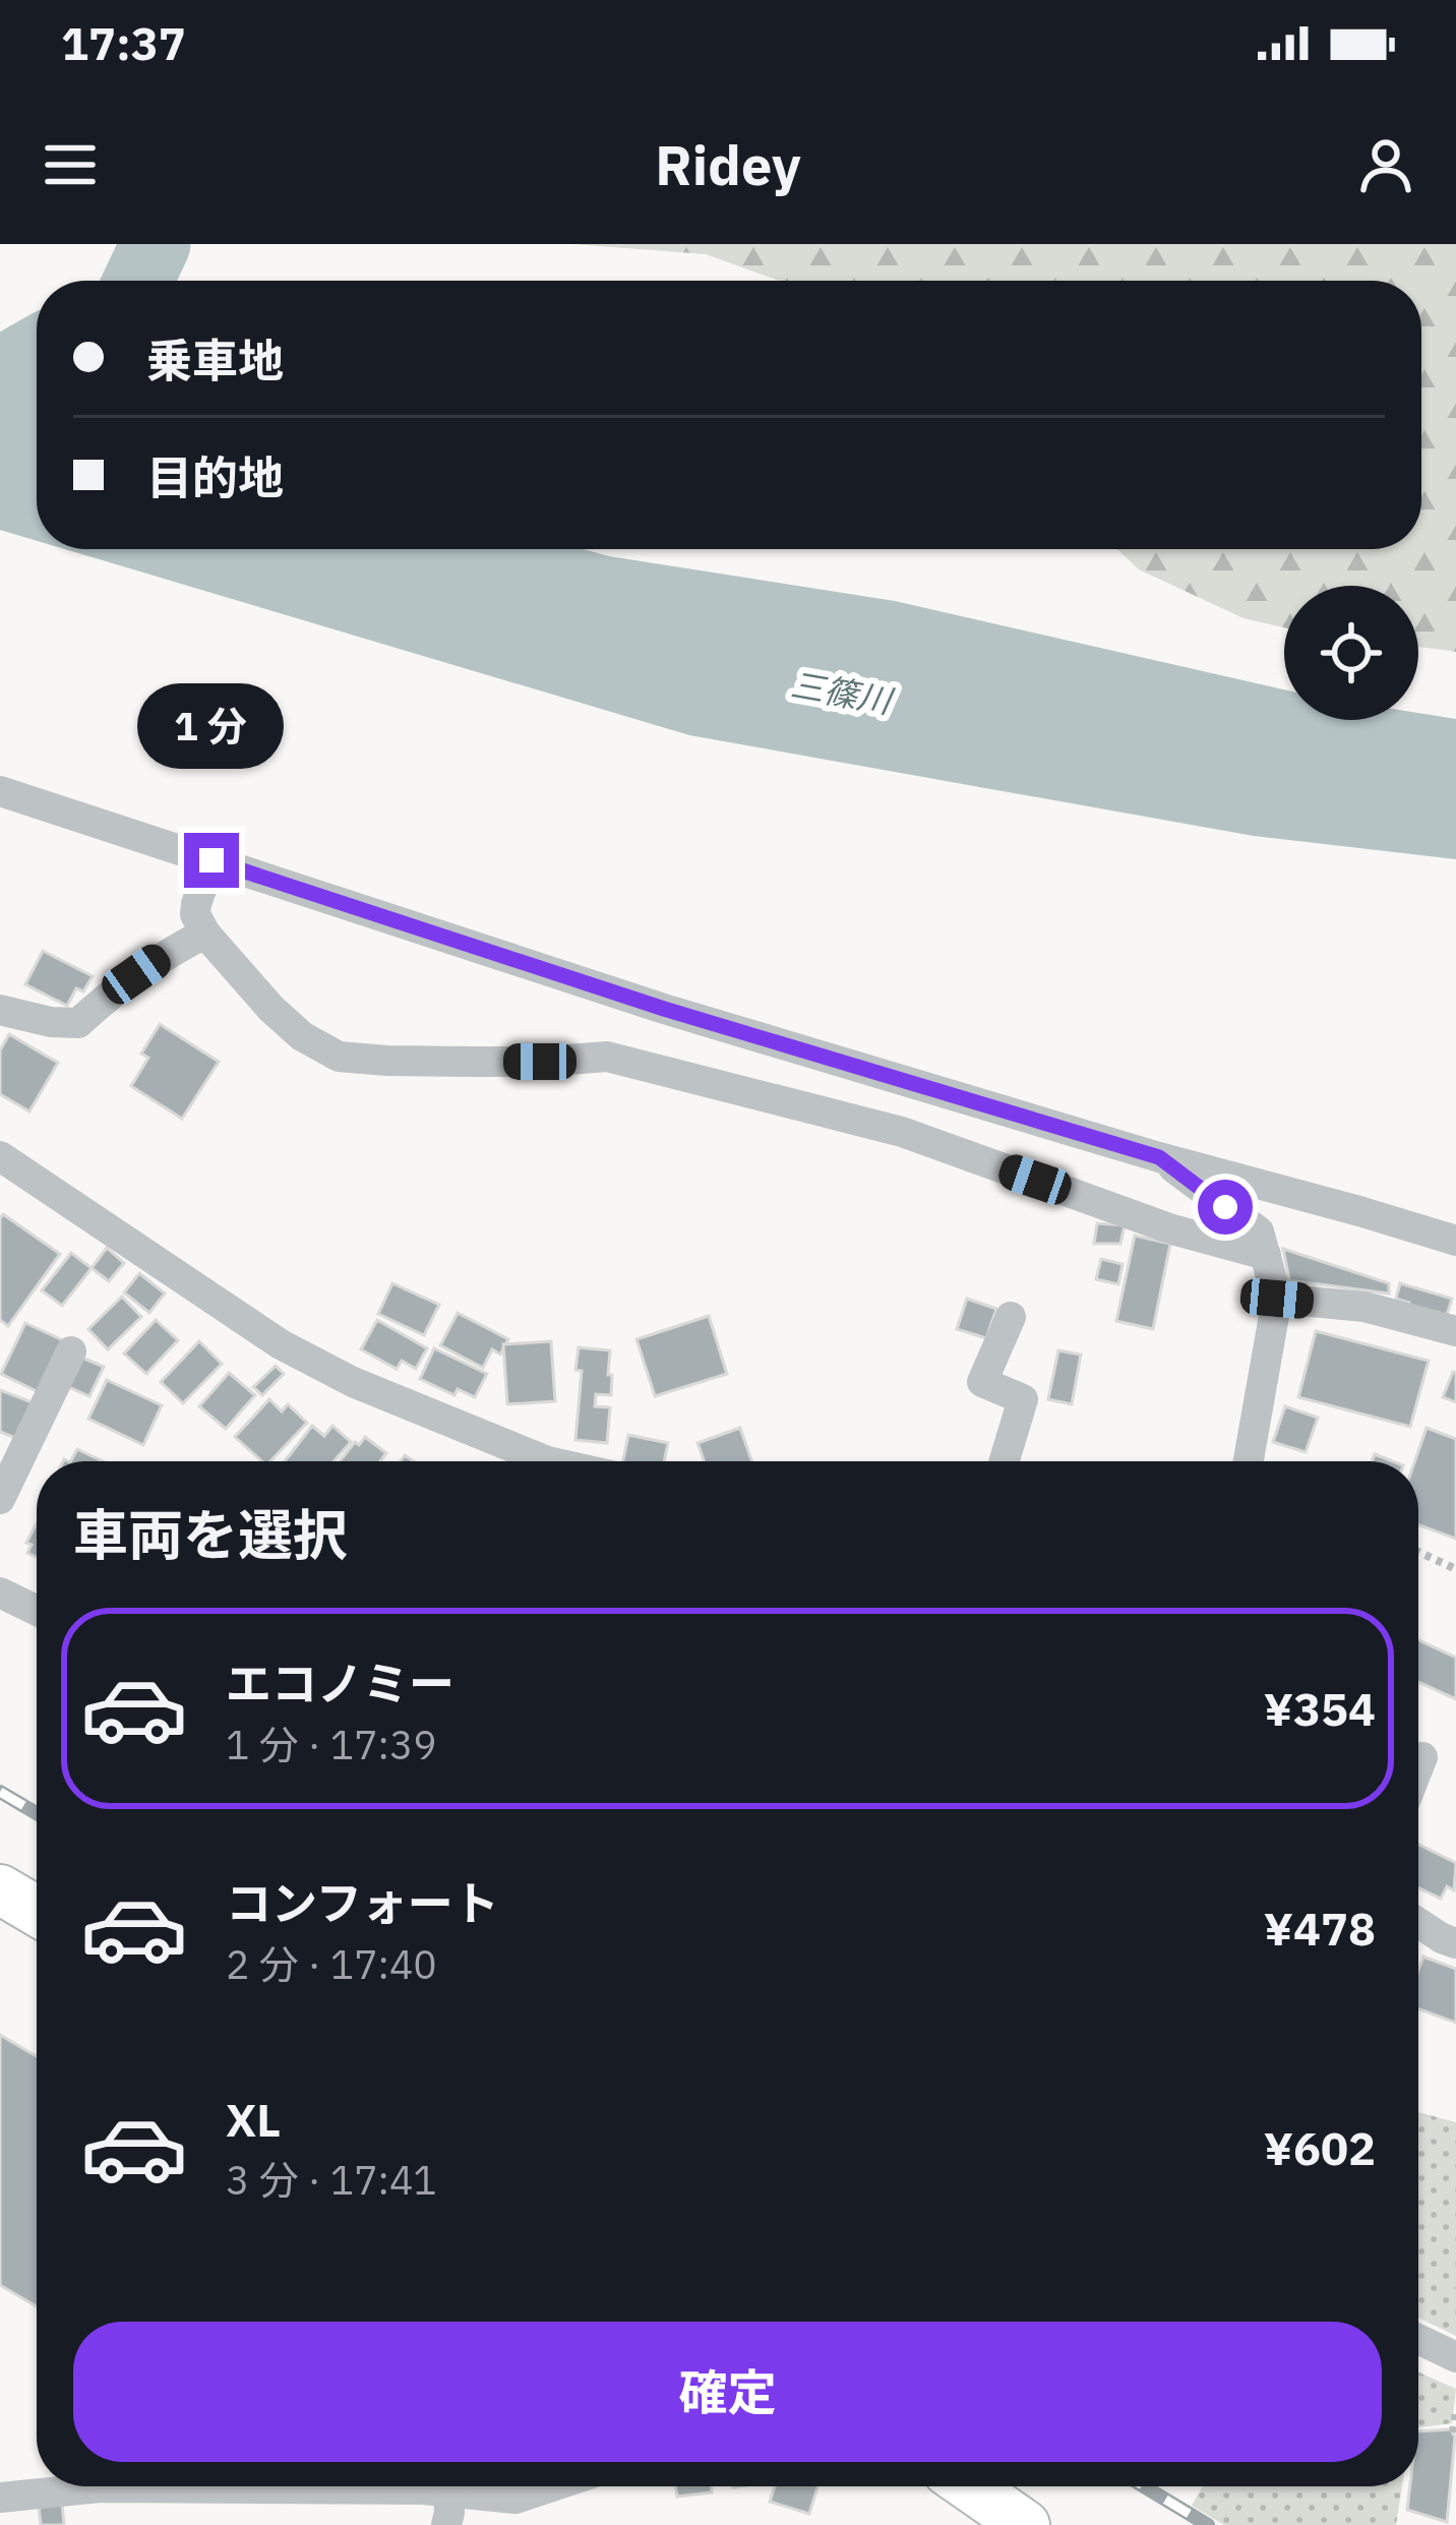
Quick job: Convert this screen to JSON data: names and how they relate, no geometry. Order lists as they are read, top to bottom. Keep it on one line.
{"water":["三篠川"],"page":{"status":"17:37","header":"Ridey","banner":["乗車地","目的地"],"bubble":"1 分","heading":"車両を選択","list":[{"name":"エコノミー","note":"1 分 · 17:39","value":"¥354"},{"name":"コンフォート","note":"2 分 · 17:40","value":"¥478"},{"name":"XL","note":"3 分 · 17:41","value":"¥602"}],"buttons":"確定"}}
